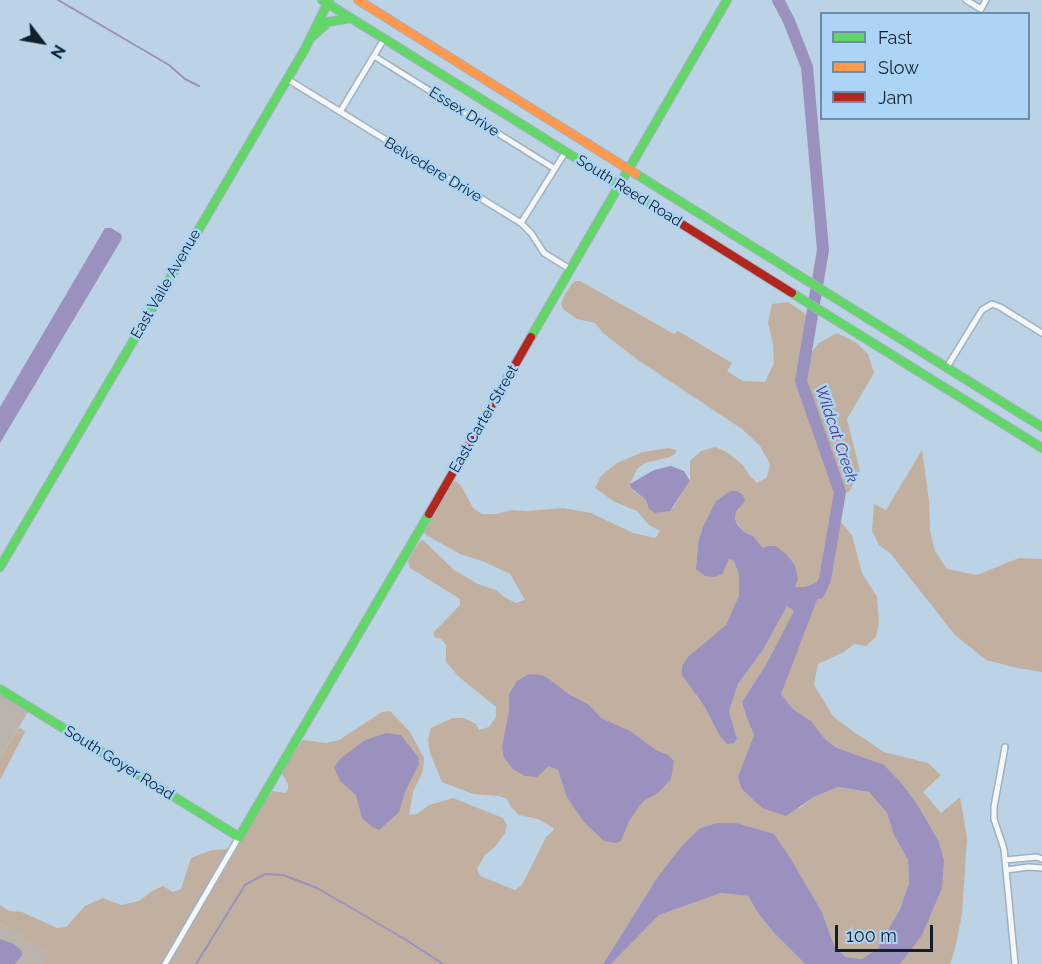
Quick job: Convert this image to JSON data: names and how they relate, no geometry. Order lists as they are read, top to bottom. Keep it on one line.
{"streets":{"street":["Essex Drive","Belvedere Drive","South Reed Road","East Vaile Avenue","East Carter Street","South Goyer Road"]},"crossings":[["Belvedere Drive","East Vaile Avenue"],["Belvedere Drive","East Carter Street"],["South Reed Road","East Vaile Avenue"],["South Reed Road","East Carter Street"],["East Carter Street","South Goyer Road"]],"water":["Wildcat Creek"],"legend":["Fast","Slow","Jam"],"scale_bar":"100 m","north":"bottom right"}
